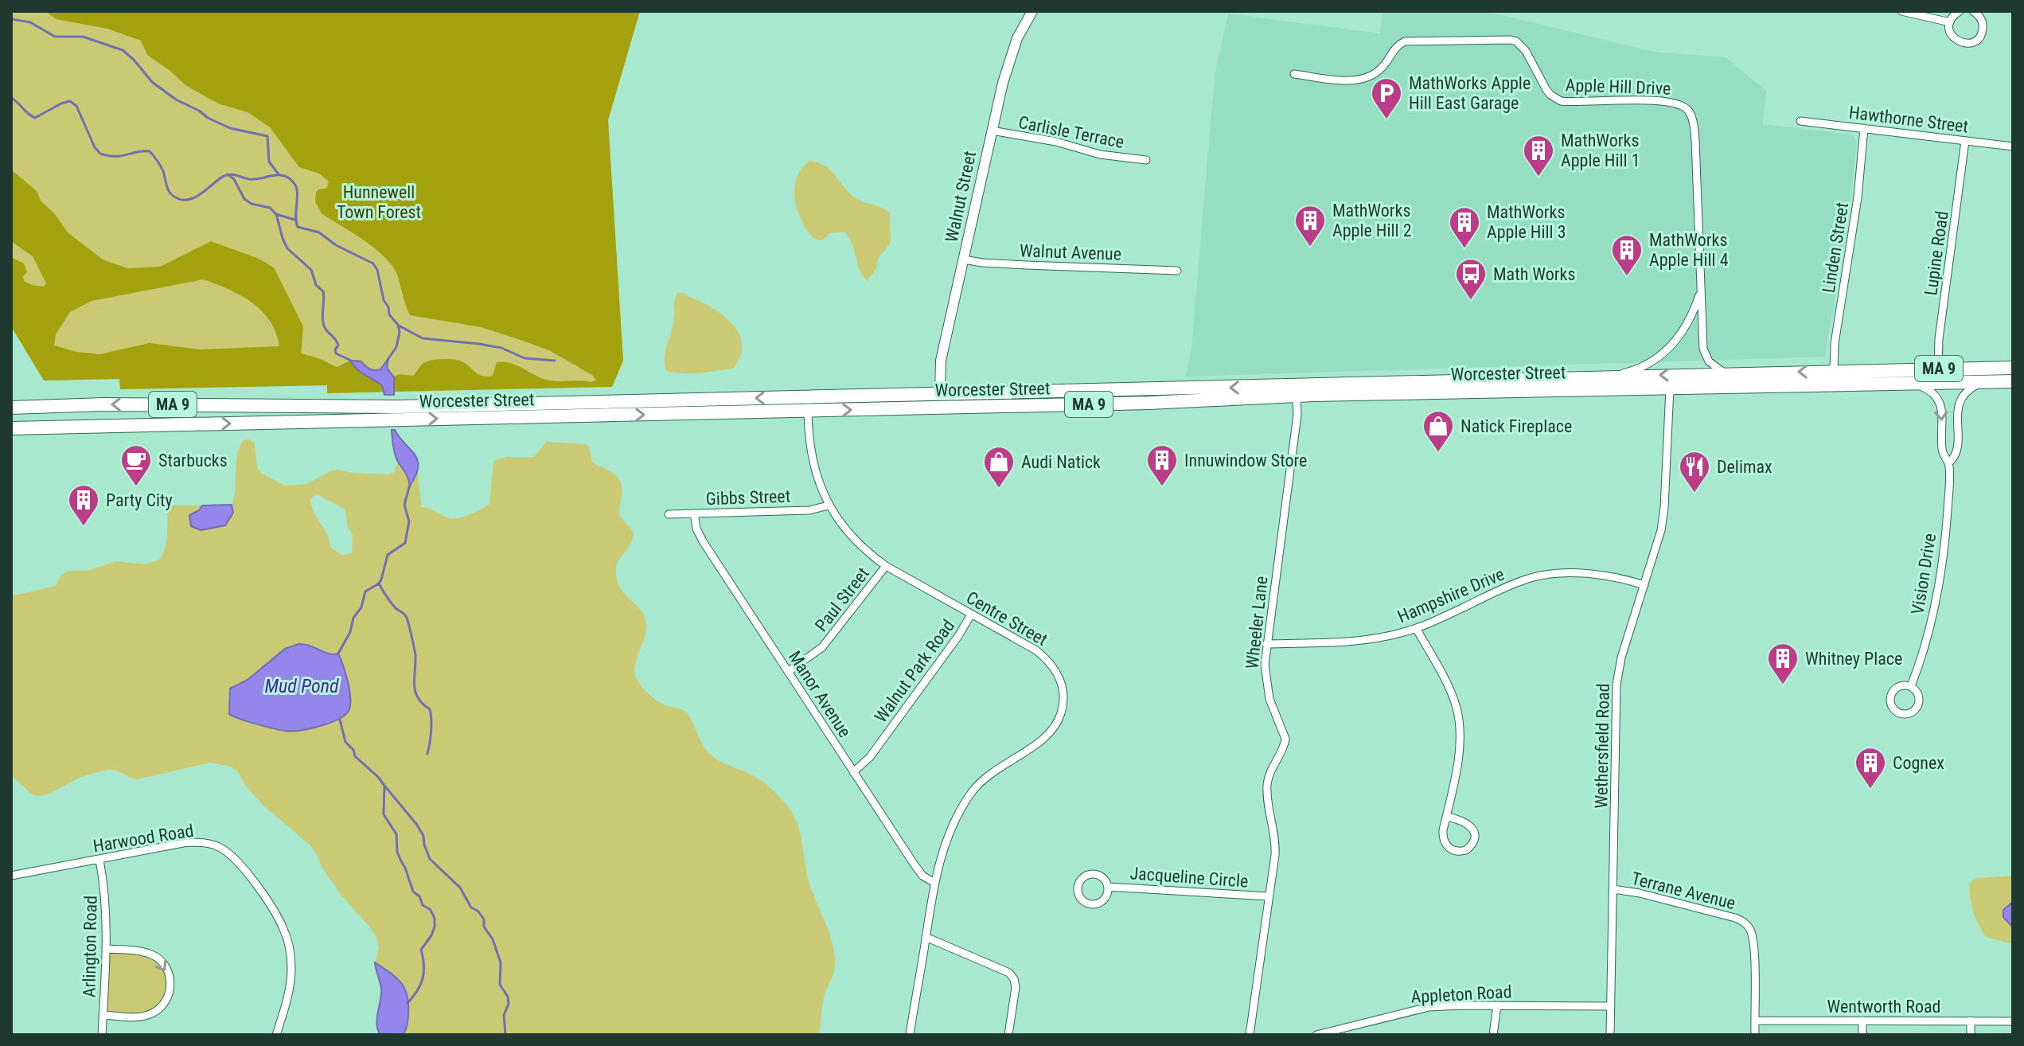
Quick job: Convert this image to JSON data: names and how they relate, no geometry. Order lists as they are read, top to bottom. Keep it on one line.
{"streets":{"highway":["MA 9","Worcester Street"],"street":["Apple Hill Drive","Hawthorne Street","Carlisle Terrace","Walnut Street","Linden Street","Walnut Avenue","Lupine Road","Gibbs Street","Vision Drive","Hampshire Drive","Paul Street","Centre Street","Wheeler Lane","Walnut Park Road","Manor Avenue","Wethersfield Road","Harwood Road","Jacqueline Circle","Terrane Avenue","Arlington Road","Appleton Road","Wentworth Road"]},"crossings":[["Apple Hill Drive","Worcester Street"],["Hawthorne Street","Linden Street"],["Hawthorne Street","Lupine Road"],["Carlisle Terrace","Walnut Street"],["Walnut Street","Walnut Avenue"],["Walnut Street","Worcester Street"],["Linden Street","Worcester Street"],["Lupine Road","Worcester Street"],["Worcester Street","Vision Drive"],["Worcester Street","Centre Street"],["Worcester Street","Wheeler Lane"],["Worcester Street","Wethersfield Road"],["Gibbs Street","Centre Street"],["Gibbs Street","Manor Avenue"],["Hampshire Drive","Wheeler Lane"],["Hampshire Drive","Wethersfield Road"],["Paul Street","Centre Street"],["Paul Street","Manor Avenue"],["Centre Street","Walnut Park Road"],["Centre Street","Manor Avenue"],["Wheeler Lane","Jacqueline Circle"],["Walnut Park Road","Manor Avenue"],["Wethersfield Road","Terrane Avenue"],["Wethersfield Road","Appleton Road"],["Harwood Road","Arlington Road"],["Terrane Avenue","Wentworth Road"]],"water":["Mud Pond"],"parks":["Hunnewell Town Forest"],"places":{"parking":["MathWorks Apple Hill East Garage"],"building":["MathWorks Apple Hill 1","MathWorks Apple Hill 2","MathWorks Apple Hill 3","MathWorks Apple Hill 4","Innuwindow Store","Party City","Whitney Place","Cognex"],"bus stop":["Math Works"],"shop":["Natick Fireplace","Audi Natick"],"cafe":["Starbucks"],"restaurant":["Delimax"]}}
